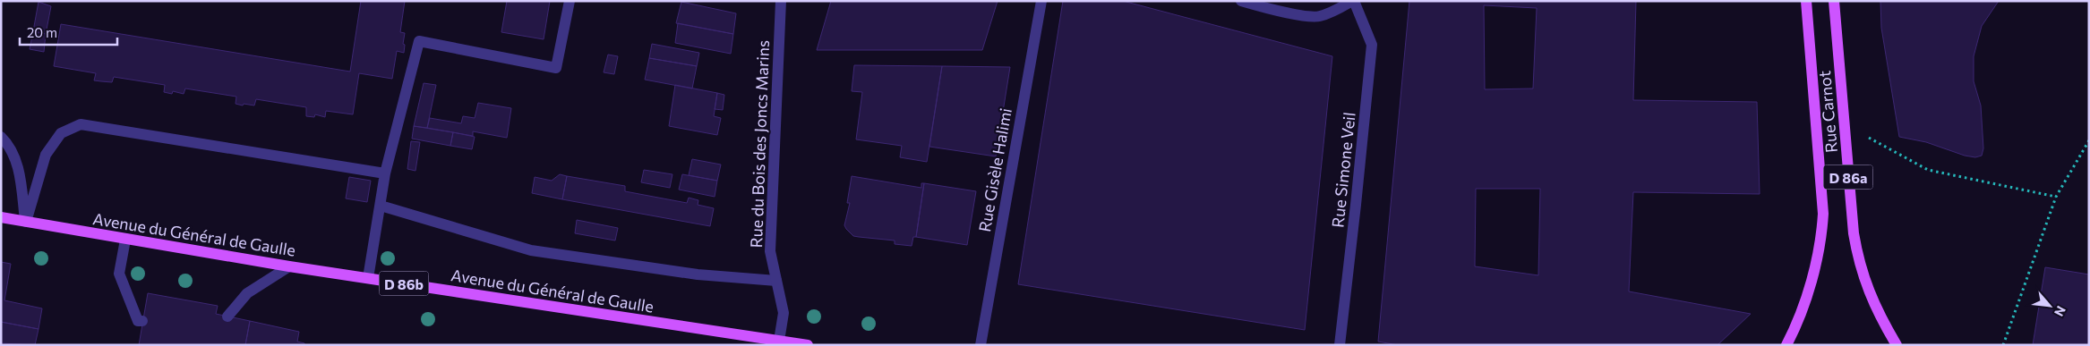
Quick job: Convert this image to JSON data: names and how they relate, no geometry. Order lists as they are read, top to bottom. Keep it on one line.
{"streets":{"main road":["Rue Carnot","D 86a","Avenue du Général de Gaulle","D 86b"],"street":["Rue du Bois des Joncs Marins","Rue Gisèle Halimi","Rue Simone Veil"]},"crossings":[["Rue du Bois des Joncs Marins","Avenue du Général de Gaulle"]],"scale_bar":"20 m","north":"bottom right"}
